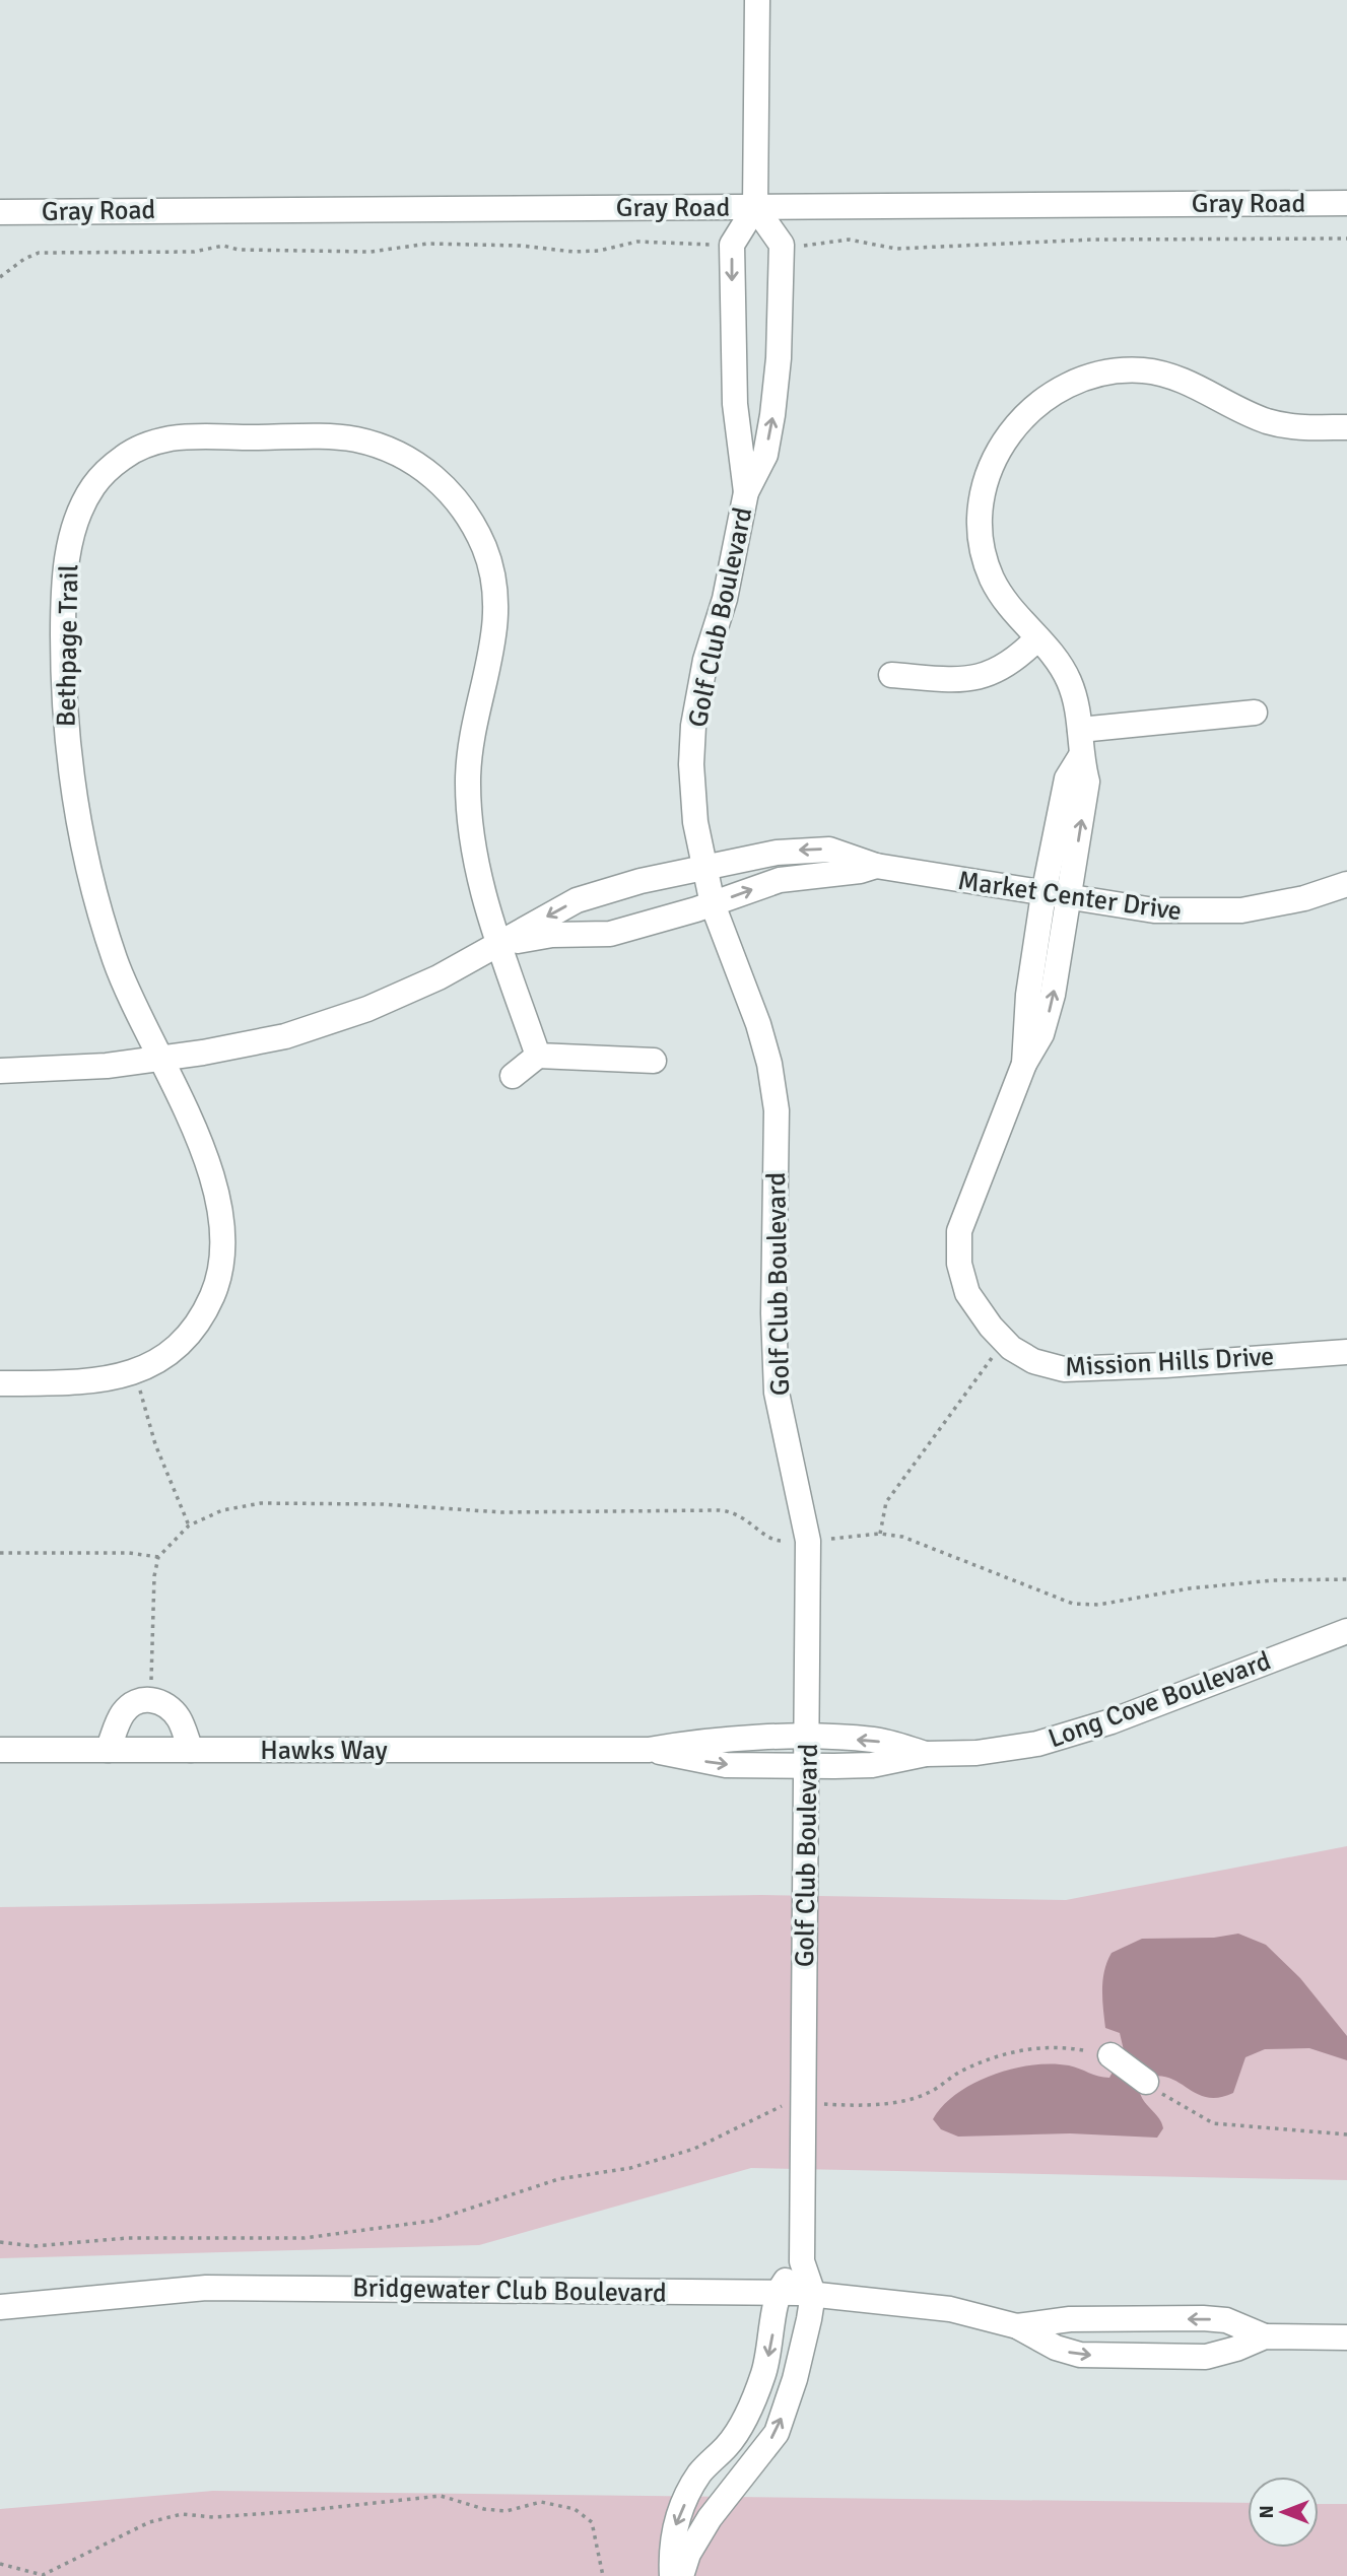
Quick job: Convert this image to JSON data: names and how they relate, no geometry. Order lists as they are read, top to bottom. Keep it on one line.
{"streets":{"street":["Gray Road","Golf Club Boulevard","Bethpage Trail","Market Center Drive","Mission Hills Drive","Long Cove Boulevard","Hawks Way","Bridgewater Club Boulevard"]},"crossings":[["Golf Club Boulevard","Market Center Drive"],["Golf Club Boulevard","Long Cove Boulevard"],["Golf Club Boulevard","Hawks Way"],["Golf Club Boulevard","Bridgewater Club Boulevard"],["Bethpage Trail","Market Center Drive"],["Market Center Drive","Mission Hills Drive"],["Long Cove Boulevard","Hawks Way"]],"north":"left"}
